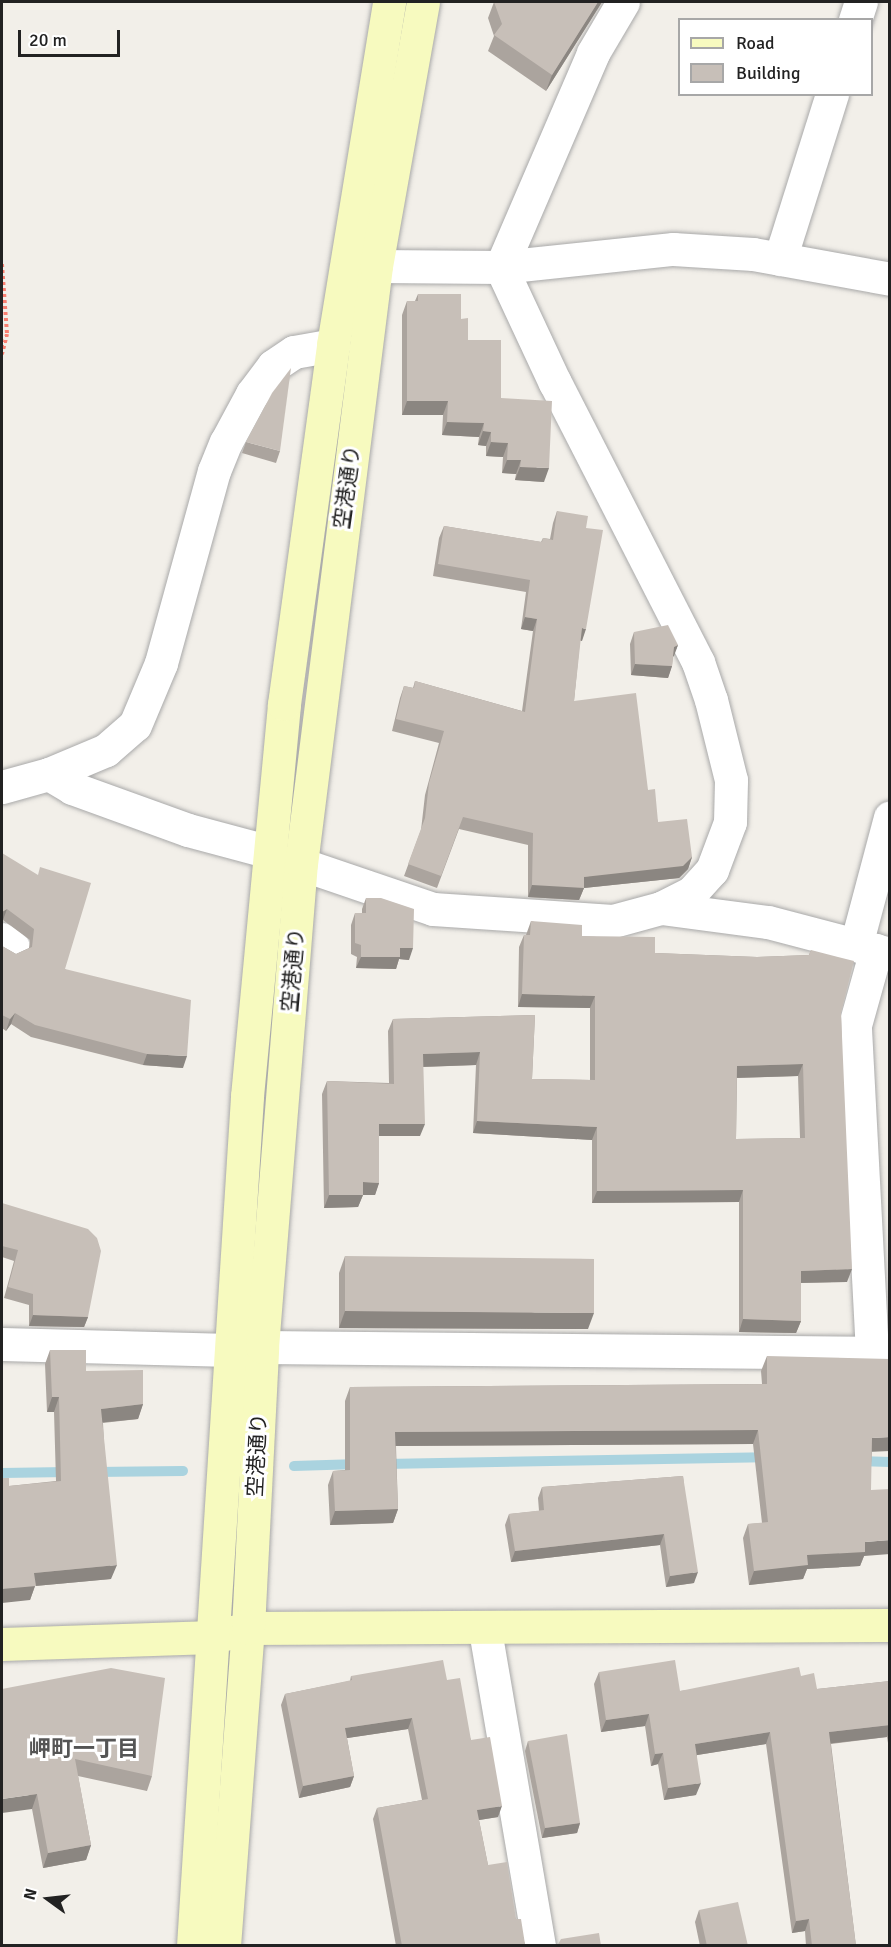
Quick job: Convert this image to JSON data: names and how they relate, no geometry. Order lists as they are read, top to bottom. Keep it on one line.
{"streets":{"street":["空港通り"]},"districts":["岬町一丁目"],"legend":["Road","Building"],"scale_bar":"20 m","north":"left"}
